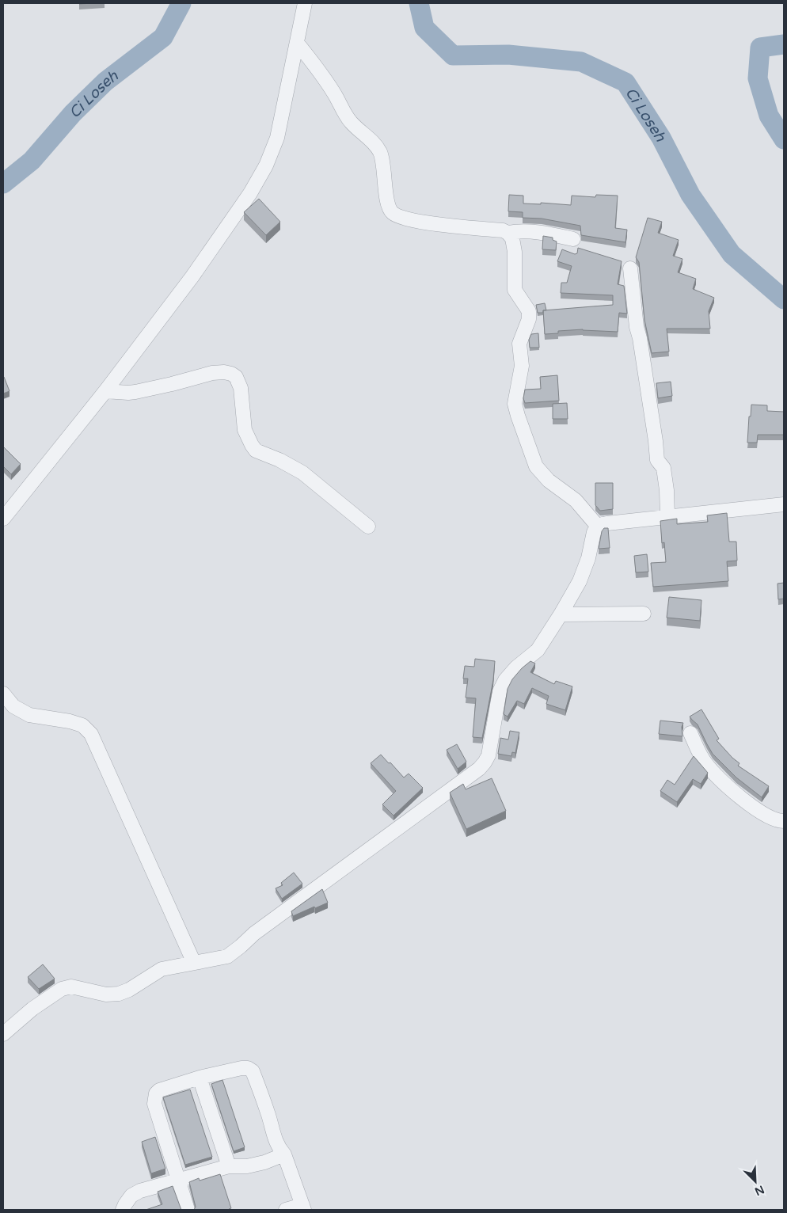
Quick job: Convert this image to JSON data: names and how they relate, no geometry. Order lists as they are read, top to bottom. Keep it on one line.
{"water":["Ci Loseh"],"north":"bottom right"}
